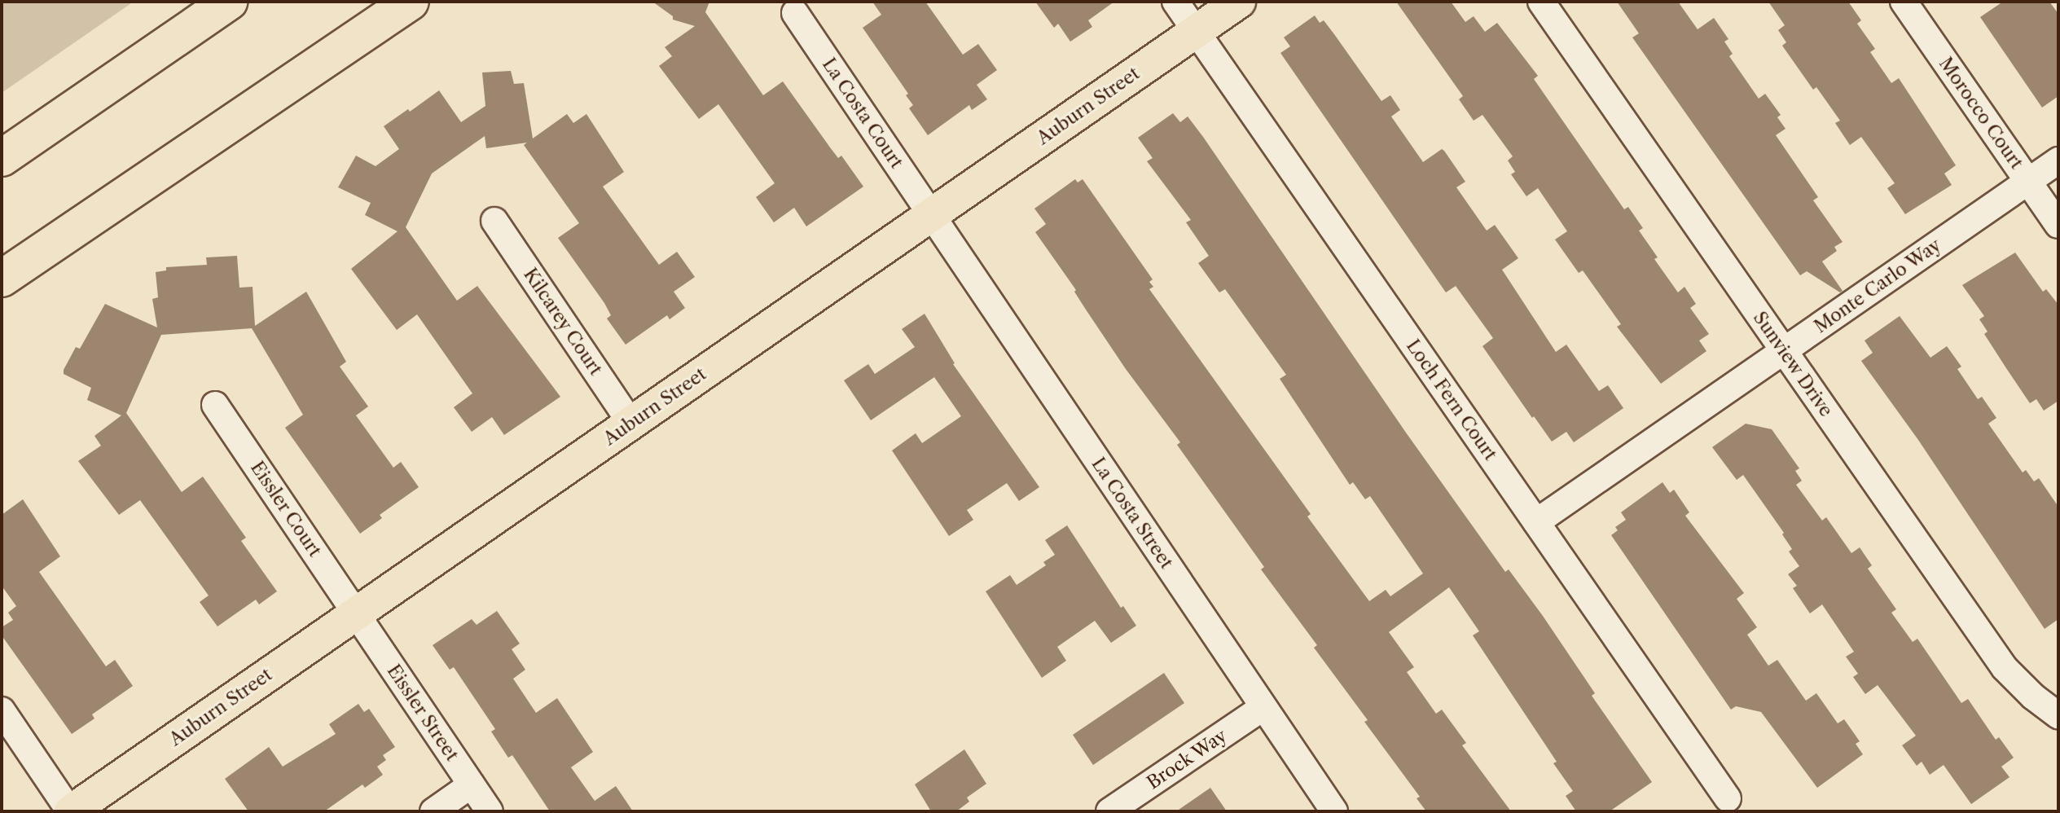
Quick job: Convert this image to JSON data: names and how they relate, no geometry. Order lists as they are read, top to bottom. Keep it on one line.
{"streets":{"main road":["Auburn Street"],"street":["La Costa Court","Morocco Court","Monte Carlo Way","Kilcarey Court","Sunview Drive","Loch Fern Court","Eissler Court","La Costa Street","Eissler Street","Brock Way"]},"crossings":[["Auburn Street","La Costa Court"],["Auburn Street","Kilcarey Court"],["Auburn Street","Loch Fern Court"],["Auburn Street","Eissler Court"],["Auburn Street","La Costa Street"],["Auburn Street","Eissler Street"],["La Costa Court","La Costa Street"],["Morocco Court","Monte Carlo Way"],["Monte Carlo Way","Sunview Drive"],["Monte Carlo Way","Loch Fern Court"],["Eissler Court","Eissler Street"],["La Costa Street","Brock Way"]]}
